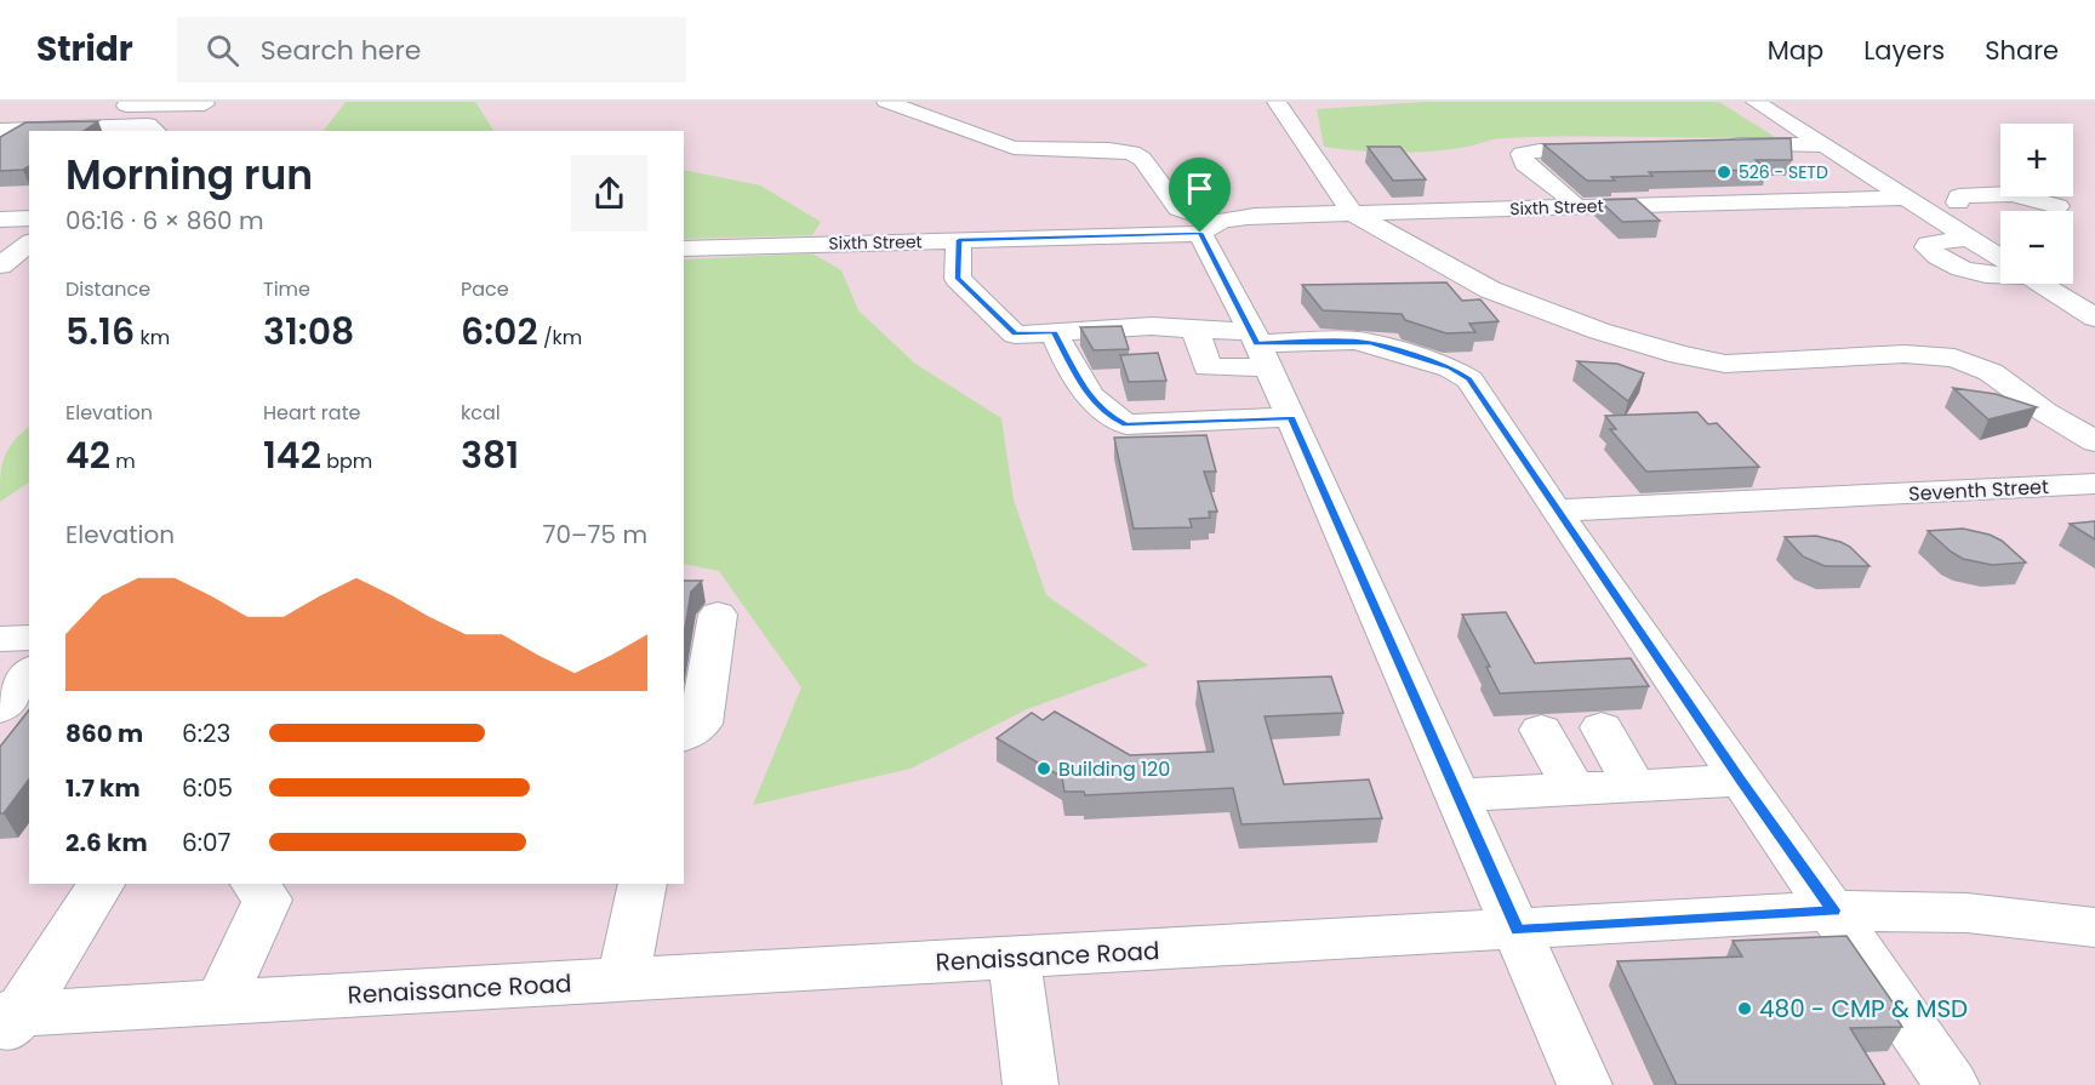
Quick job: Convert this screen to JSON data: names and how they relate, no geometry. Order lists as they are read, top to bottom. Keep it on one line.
{"streets":{"street":["Sixth Street","Seventh Street","Renaissance Road"]},"places":["526 - SETD","Building 120","480 - CMP & MSD"],"page":{"header":"Stridr","search":"Search here","nav":["Map","Layers","Share"],"map_buttons":["+","−"],"heading":["Morning run","06:16 · 6 × 860 m"],"stats":[["Distance","5.16 km"],["Time","31:08"],["Pace","6:02 /km"],["Elevation","42 m"],["Heart rate","142 bpm"],["kcal","381"]],"chart":["Elevation","70–75 m"],"list":[{"name":"860 m","note":"6:23"},{"name":"1.7 km","note":"6:05"},{"name":"2.6 km","note":"6:07"}]}}
